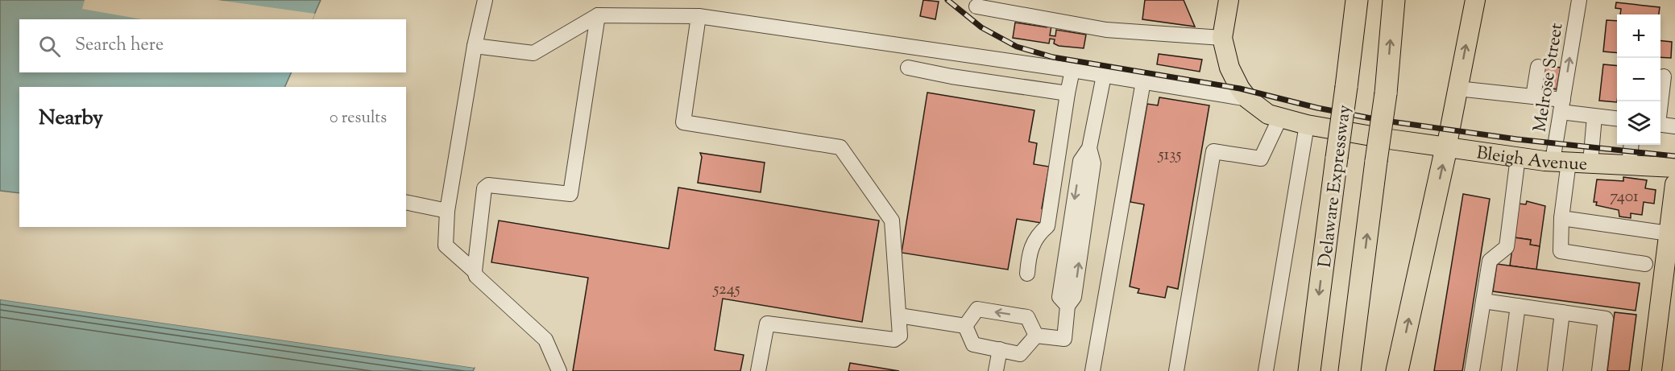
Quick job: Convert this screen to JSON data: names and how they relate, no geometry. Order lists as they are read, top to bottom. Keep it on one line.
{"streets":{"highway":["Delaware Expressway"],"main road":["Bleigh Avenue"],"street":["Melrose Street"]},"crossings":[["Melrose Street","Bleigh Avenue"]],"house_numbers":["5135","7401","5245"],"page":{"map_buttons":["+","−"],"search":"Search here","heading":["Nearby","0 results"]}}
